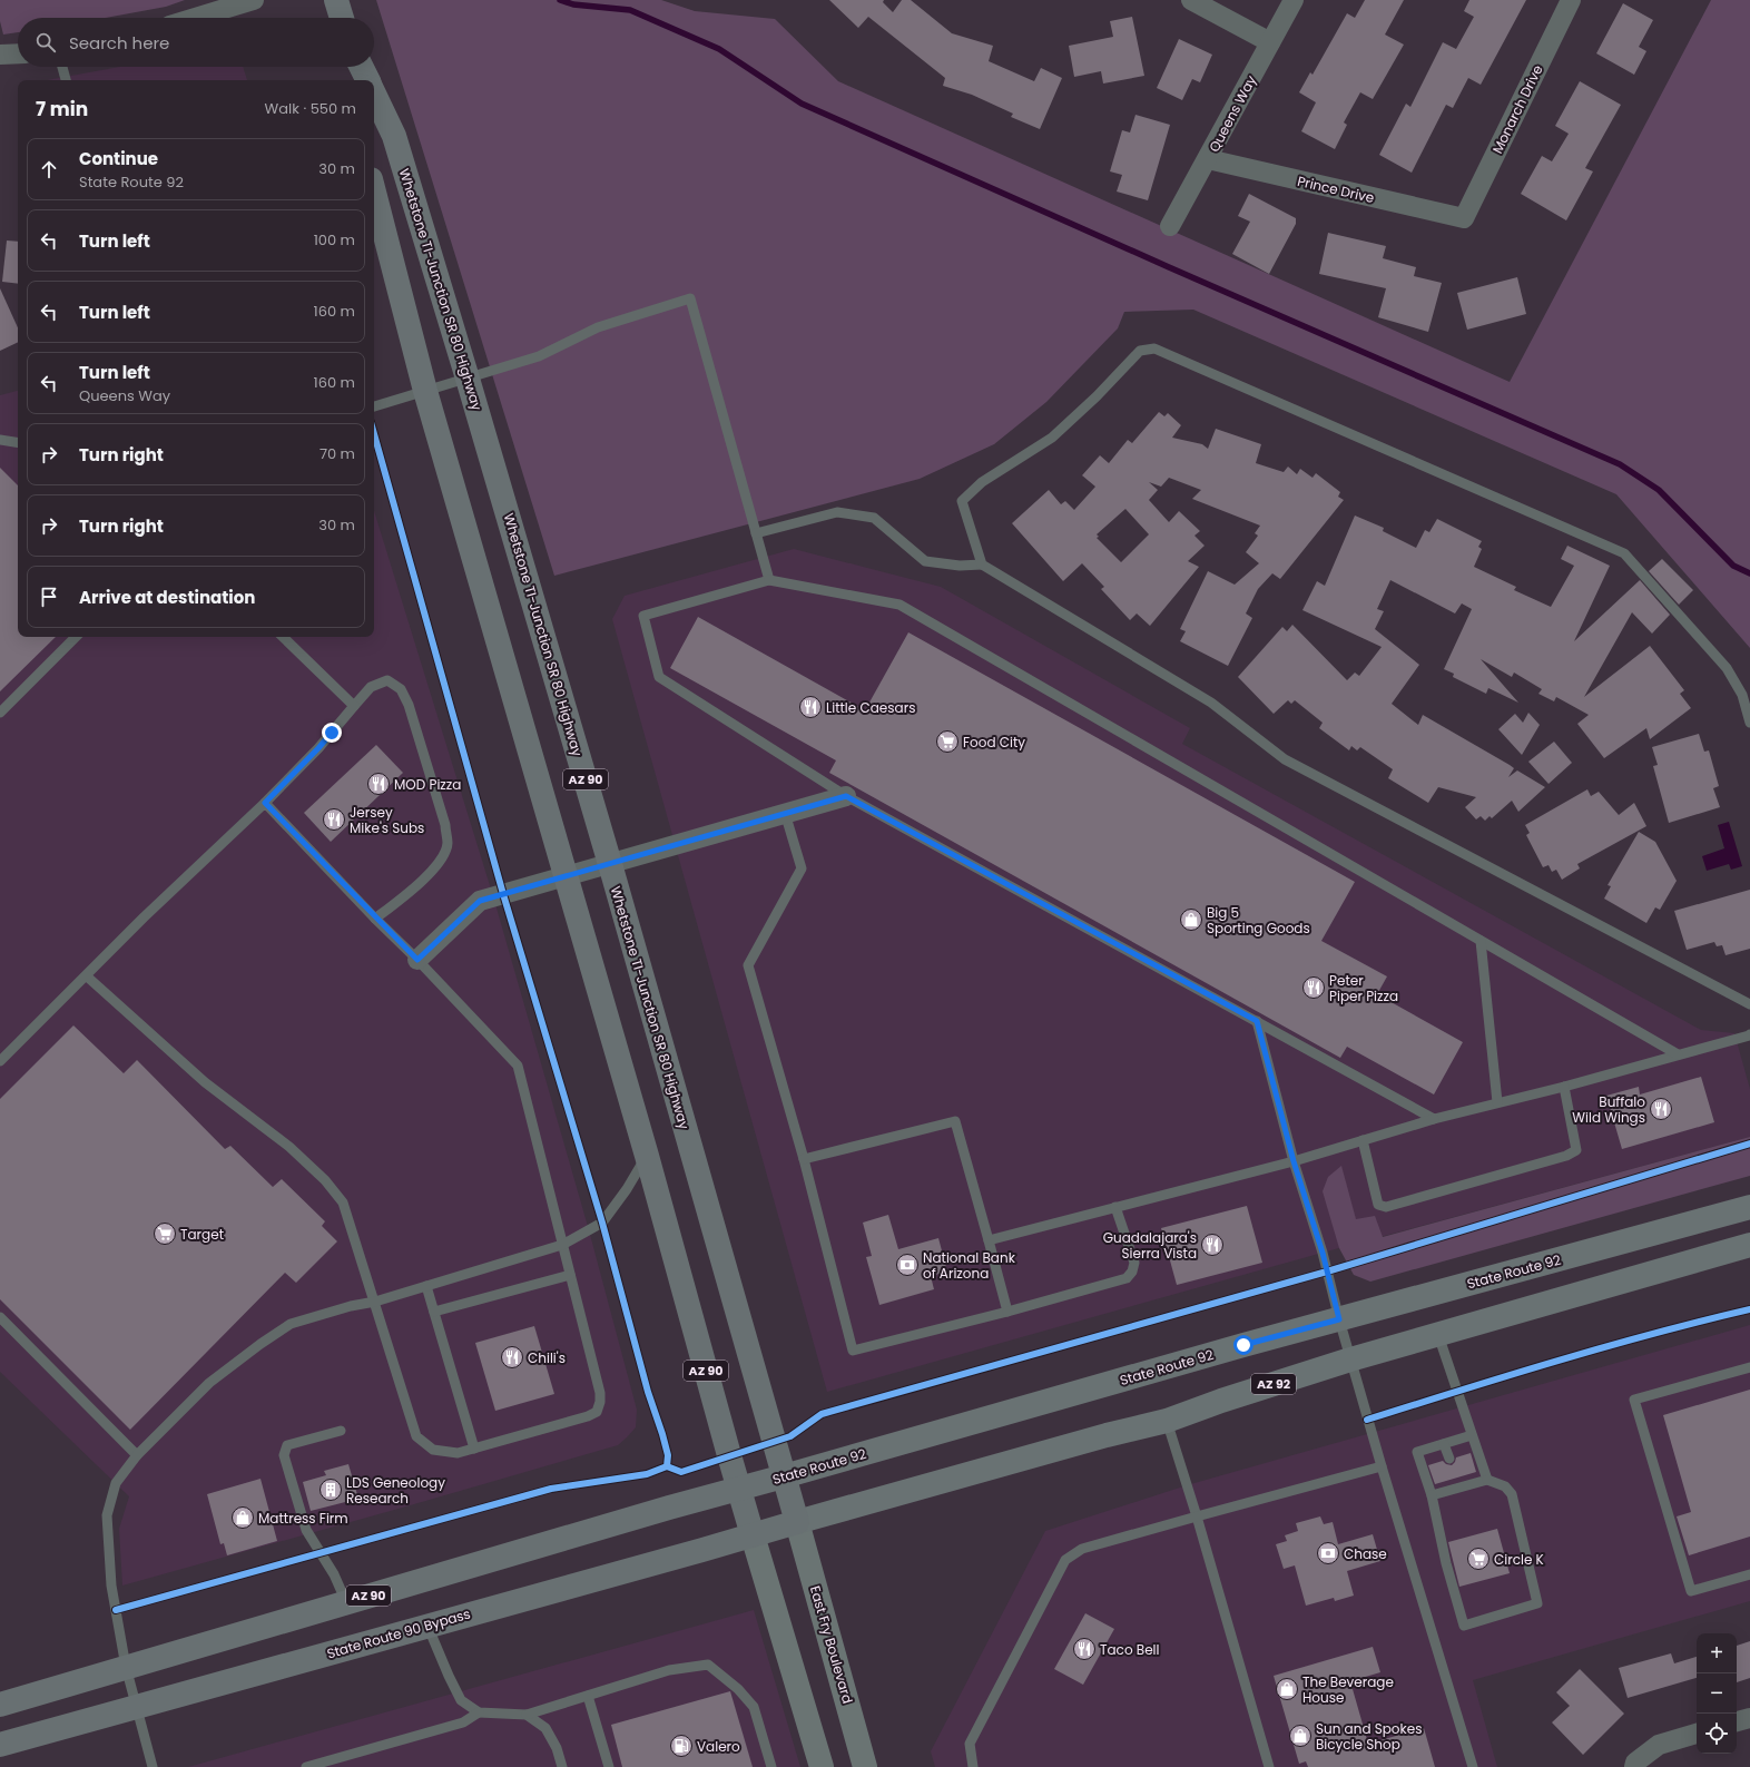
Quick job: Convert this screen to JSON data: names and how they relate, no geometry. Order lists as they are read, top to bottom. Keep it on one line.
{"streets":{"highway":["Whetstone TI-Junction SR 80 Highway","AZ 90","State Route 92","State Route 90 Bypass"],"main road":["AZ 92","East Fry Boulevard"],"street":["Monarch Drive","Queens Way","Prince Drive"]},"crossings":[["Monarch Drive","Prince Drive"],["Queens Way","Prince Drive"],["Whetstone TI-Junction SR 80 Highway","State Route 92"],["Whetstone TI-Junction SR 80 Highway","AZ 92"],["Whetstone TI-Junction SR 80 Highway","State Route 90 Bypass"],["Whetstone TI-Junction SR 80 Highway","East Fry Boulevard"],["AZ 90","State Route 92"],["AZ 90","State Route 90 Bypass"],["AZ 92","State Route 90 Bypass"],["AZ 92","East Fry Boulevard"],["State Route 90 Bypass","East Fry Boulevard"]],"places":{"restaurant":["Little Caesars","MOD Pizza","Jersey Mike's Subs","Peter Piper Pizza","Buffalo Wild Wings","Guadalajara's Sierra Vista","Chili's","Taco Bell"],"supermarket":["Food City","Target","Circle K"],"shop":["Big 5 Sporting Goods","Mattress Firm","The Beverage House","Sun and Spokes Bicycle Shop"],"bank":["National Bank of Arizona","Chase"],"building":["LDS Geneology Research"],"fuel station":["Valero"]},"page":{"search":"Search here","heading":["7 min","Walk · 550 m"],"list":[["Continue","State Route 92","30 m"],["Turn left","100 m"],["Turn left","160 m"],["Turn left","Queens Way","160 m"],["Turn right","70 m"],["Turn right","30 m"],"Arrive at destination"],"map_buttons":["+","−"]}}
